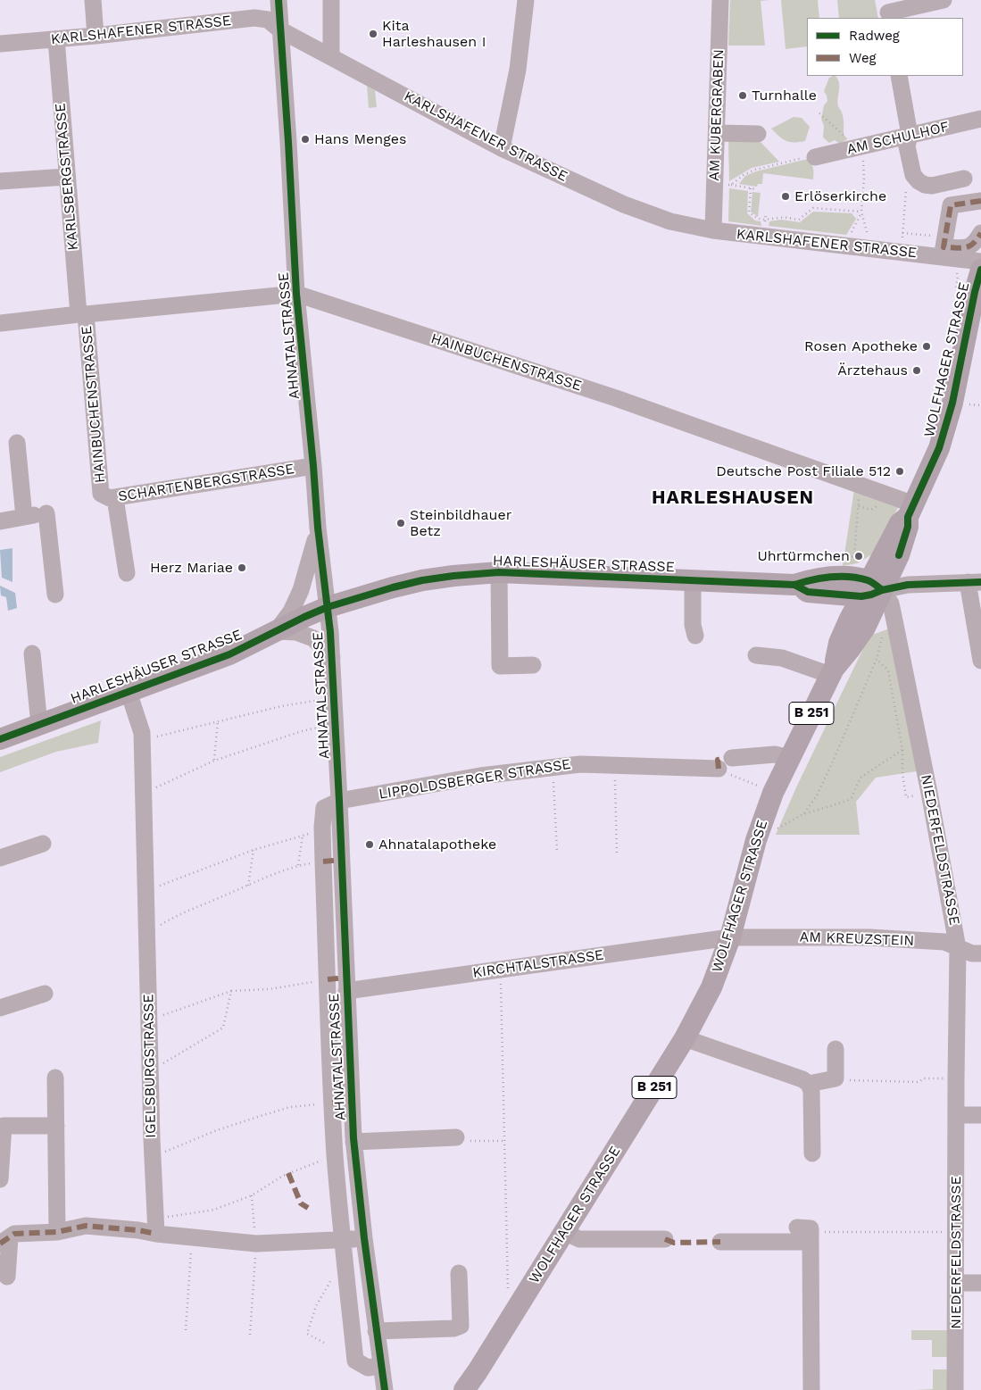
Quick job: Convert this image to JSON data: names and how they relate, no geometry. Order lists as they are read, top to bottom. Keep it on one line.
{"streets":{"main road":["WOLFHAGER STRASSE","HARLESHÄUSER STRASSE","B 251"],"street":["KARLSHAFENER STRASSE","AM KUBERGRABEN","AM SCHULHOF","KARLSBERGSTRASSE","AHNATALSTRASSE","HAINBUCHENSTRASSE","SCHARTENBERGSTRASSE","LIPPOLDSBERGER STRASSE","NIEDERFELDSTRASSE","AM KREUZSTEIN","KIRCHTALSTRASSE","IGELSBURGSTRASSE"]},"crossings":[["KARLSHAFENER STRASSE","AM KUBERGRABEN"],["KARLSHAFENER STRASSE","KARLSBERGSTRASSE"],["KARLSHAFENER STRASSE","AHNATALSTRASSE"],["KARLSBERGSTRASSE","HAINBUCHENSTRASSE"],["AHNATALSTRASSE","HAINBUCHENSTRASSE"],["AHNATALSTRASSE","SCHARTENBERGSTRASSE"],["AHNATALSTRASSE","HARLESHÄUSER STRASSE"],["AHNATALSTRASSE","LIPPOLDSBERGER STRASSE"],["AHNATALSTRASSE","KIRCHTALSTRASSE"],["WOLFHAGER STRASSE","HAINBUCHENSTRASSE"],["WOLFHAGER STRASSE","HARLESHÄUSER STRASSE"],["WOLFHAGER STRASSE","NIEDERFELDSTRASSE"],["WOLFHAGER STRASSE","AM KREUZSTEIN"],["WOLFHAGER STRASSE","KIRCHTALSTRASSE"],["HAINBUCHENSTRASSE","SCHARTENBERGSTRASSE"],["HARLESHÄUSER STRASSE","NIEDERFELDSTRASSE"],["HARLESHÄUSER STRASSE","IGELSBURGSTRASSE"],["NIEDERFELDSTRASSE","AM KREUZSTEIN"],["AM KREUZSTEIN","KIRCHTALSTRASSE"]],"districts":["HARLESHAUSEN"],"places":["Kita Harleshausen I","Turnhalle","Hans Menges","Erlöserkirche","Rosen Apotheke","Ärztehaus","Deutsche Post Filiale 512","Steinbildhauer Betz","Uhrtürmchen","Herz Mariae","Ahnatalapotheke"],"legend":["Radweg","Weg"]}
